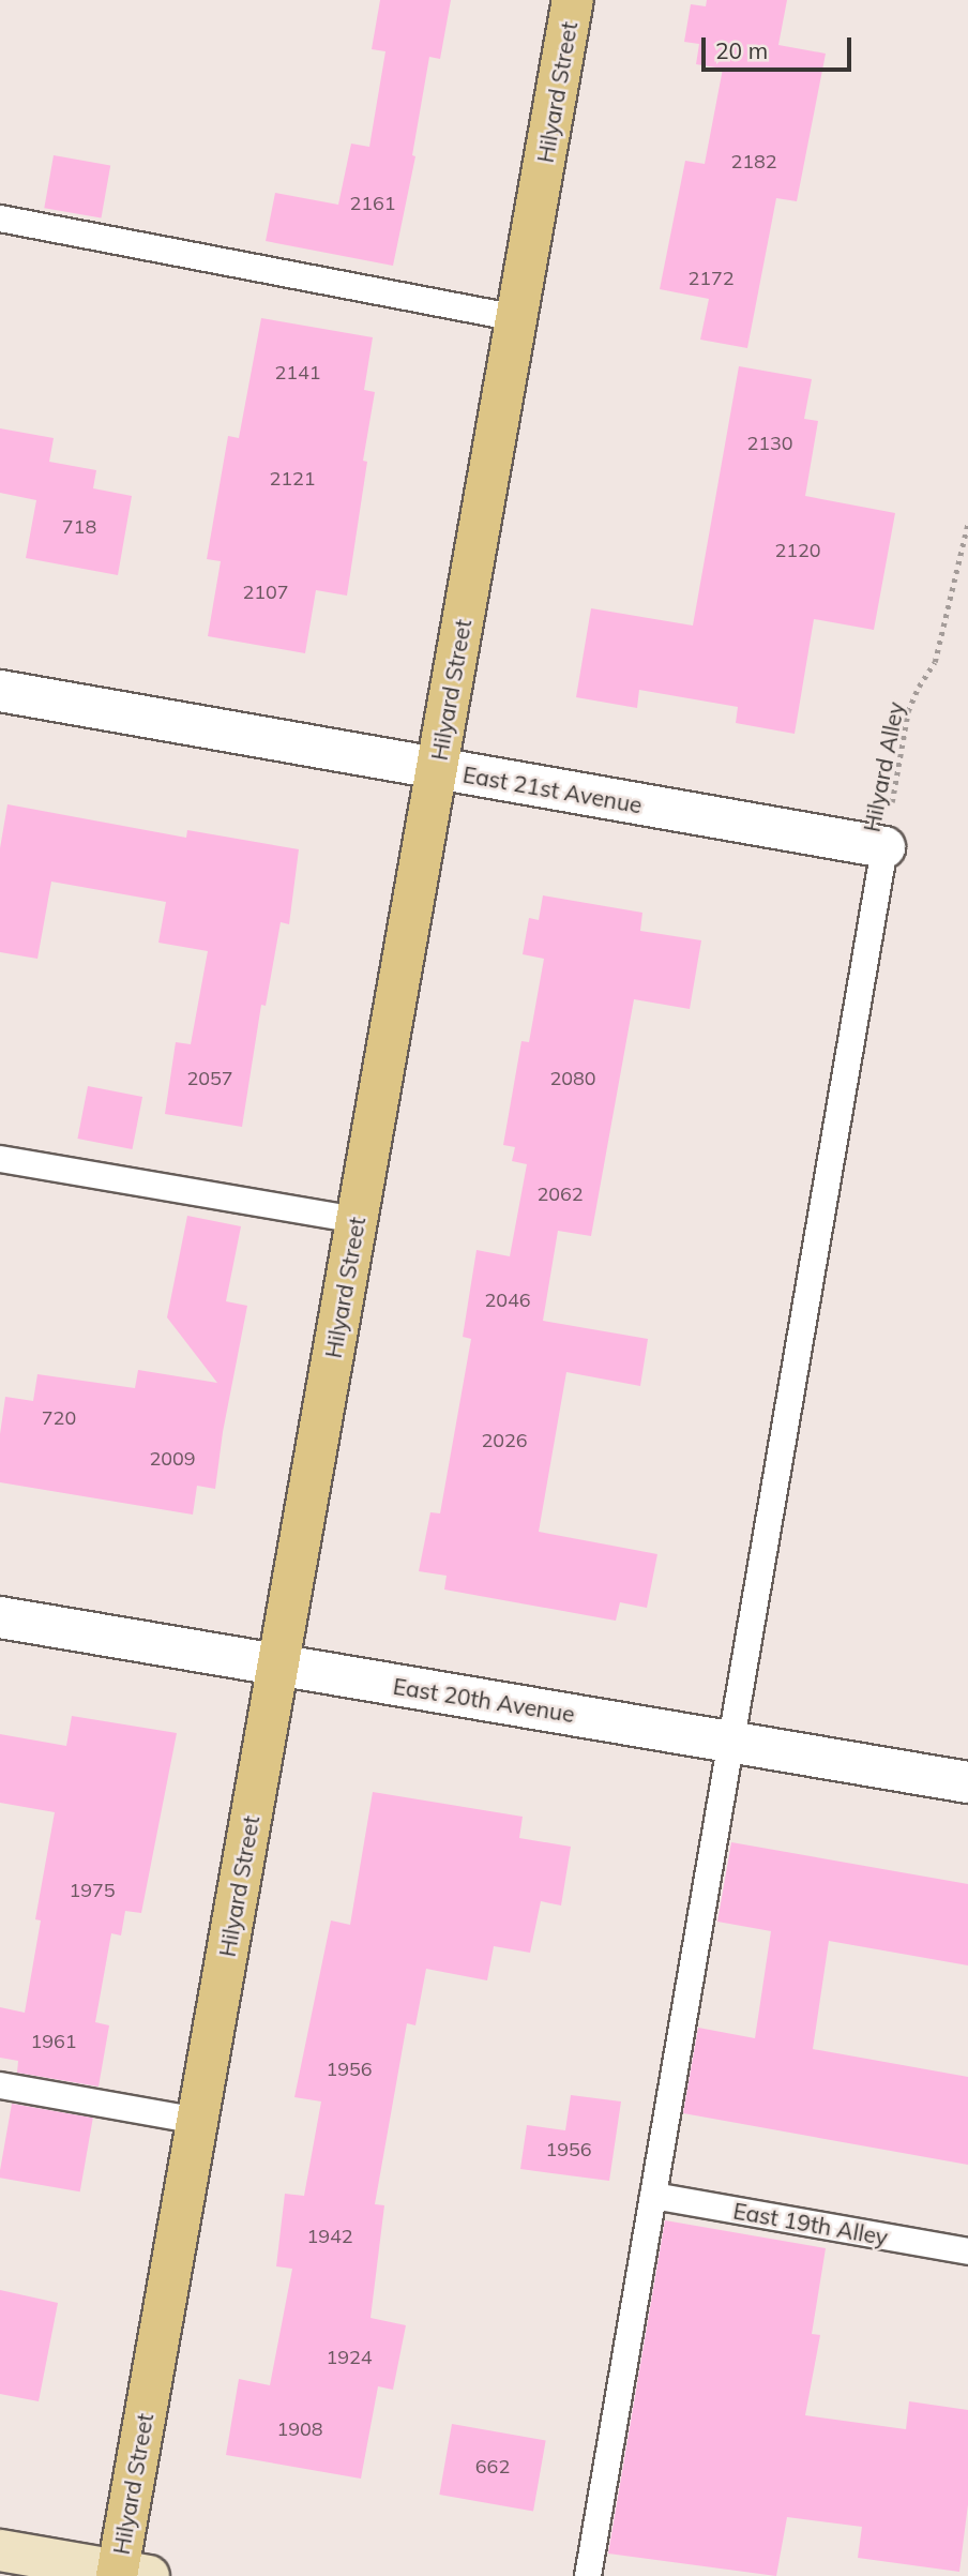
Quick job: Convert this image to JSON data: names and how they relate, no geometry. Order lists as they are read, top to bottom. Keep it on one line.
{"streets":{"main road":["Hilyard Street"],"street":["East 21st Avenue","East 20th Avenue"],"lane":["East 19th Alley"],"path":["Hilyard Alley"]},"crossings":[["Hilyard Street","East 21st Avenue"],["Hilyard Street","East 20th Avenue"],["Hilyard Alley","East 21st Avenue"]],"house_numbers":["2182","2161","2172","2141","2130","2121","718","2120","2107","2057","2080","2062","2046","720","2026","2009","1975","1961","1956","1956","1942","1924","1908","662"],"scale_bar":"20 m"}
